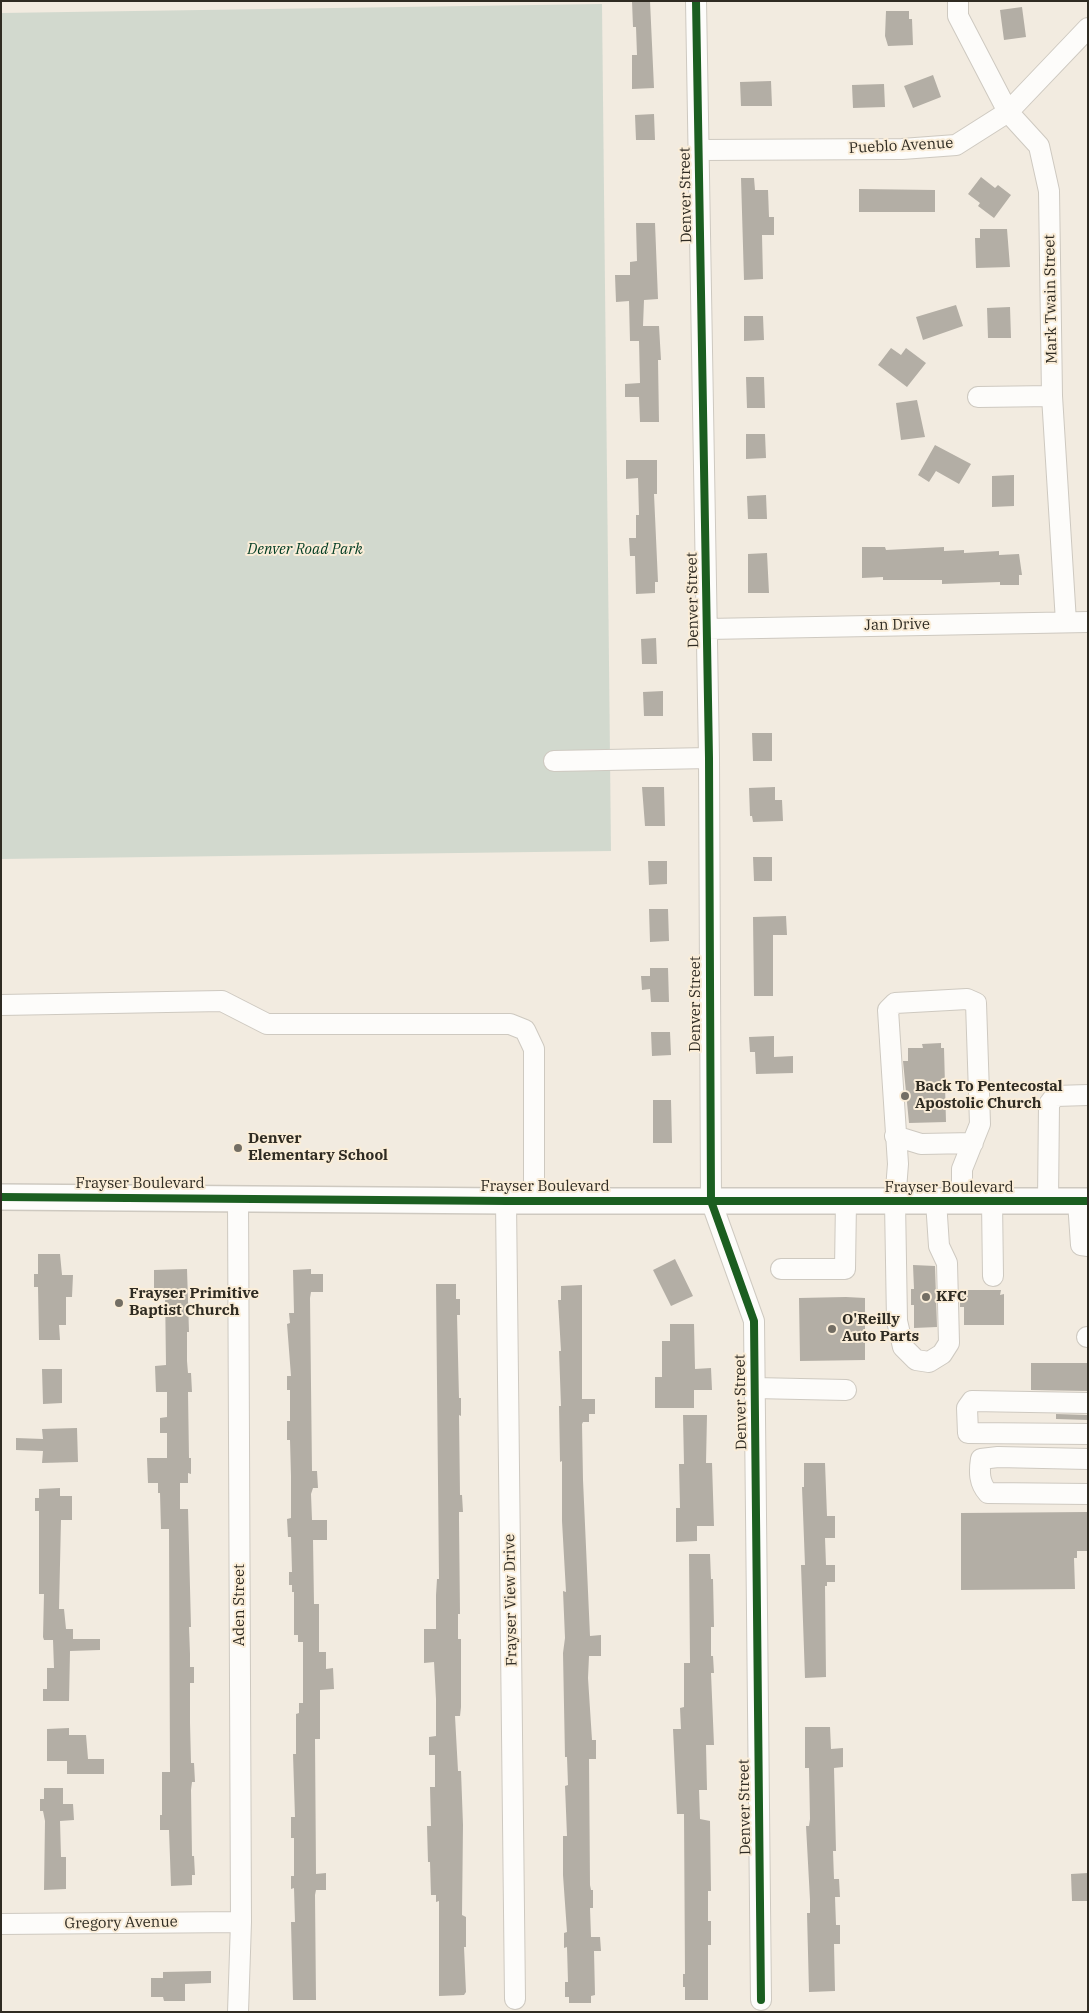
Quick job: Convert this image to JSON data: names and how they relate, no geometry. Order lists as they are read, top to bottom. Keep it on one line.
{"streets":{"main road":["Frayser Boulevard"],"street":["Pueblo Avenue","Denver Street","Mark Twain Street","Jan Drive","Frayser View Drive","Aden Street","Gregory Avenue"]},"crossings":[["Pueblo Avenue","Denver Street"],["Pueblo Avenue","Mark Twain Street"],["Denver Street","Jan Drive"],["Denver Street","Frayser Boulevard"],["Mark Twain Street","Jan Drive"],["Frayser Boulevard","Frayser View Drive"],["Frayser Boulevard","Aden Street"],["Aden Street","Gregory Avenue"]],"parks":["Denver Road Park"],"places":["Back To Pentecostal Apostolic Church","Denver Elementary School","KFC","Frayser Primitive Baptist Church","O'Reilly Auto Parts"]}
